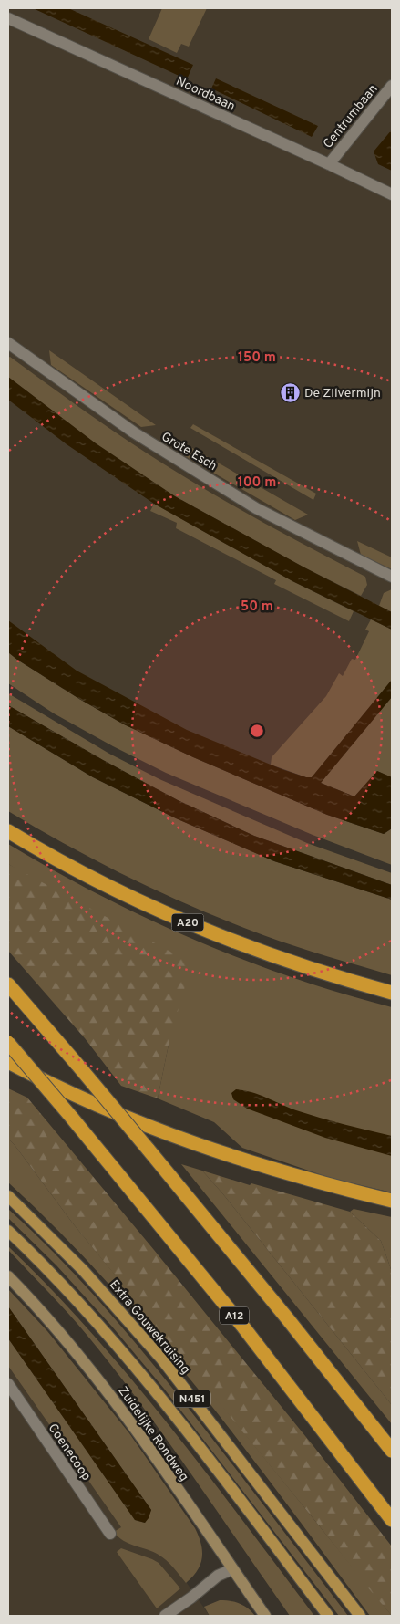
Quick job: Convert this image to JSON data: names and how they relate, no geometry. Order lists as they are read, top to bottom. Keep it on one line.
{"streets":{"highway":["A20","A12"],"main road":["Extra Gouwekruising","N451","Zuidelijke Rondweg"],"street":["Noordbaan","Centrumbaan","Grote Esch","Coenecoop"]},"crossings":[["Noordbaan","Centrumbaan"]],"places":{"building":["De Zilvermijn"]},"rings":["150 m","100 m","50 m"]}
